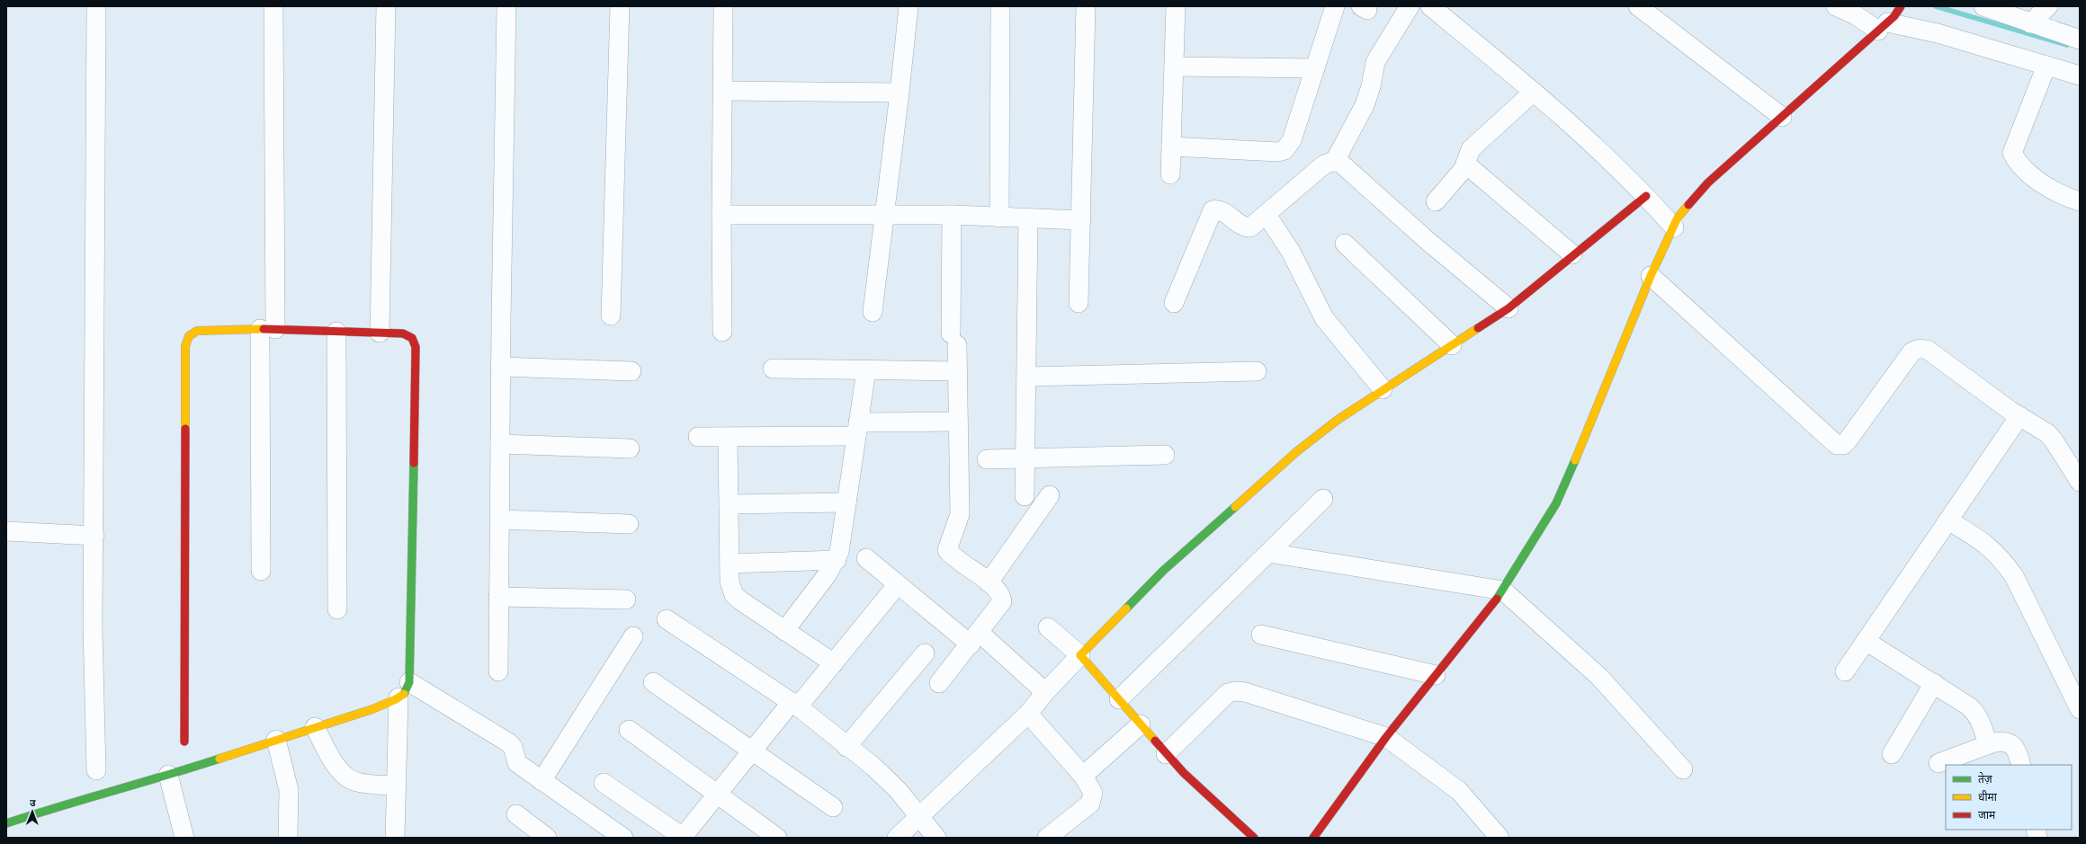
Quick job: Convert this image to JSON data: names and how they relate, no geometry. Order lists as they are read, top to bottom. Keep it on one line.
{"legend":["तेज़","धीमा","जाम"],"north":"top"}
